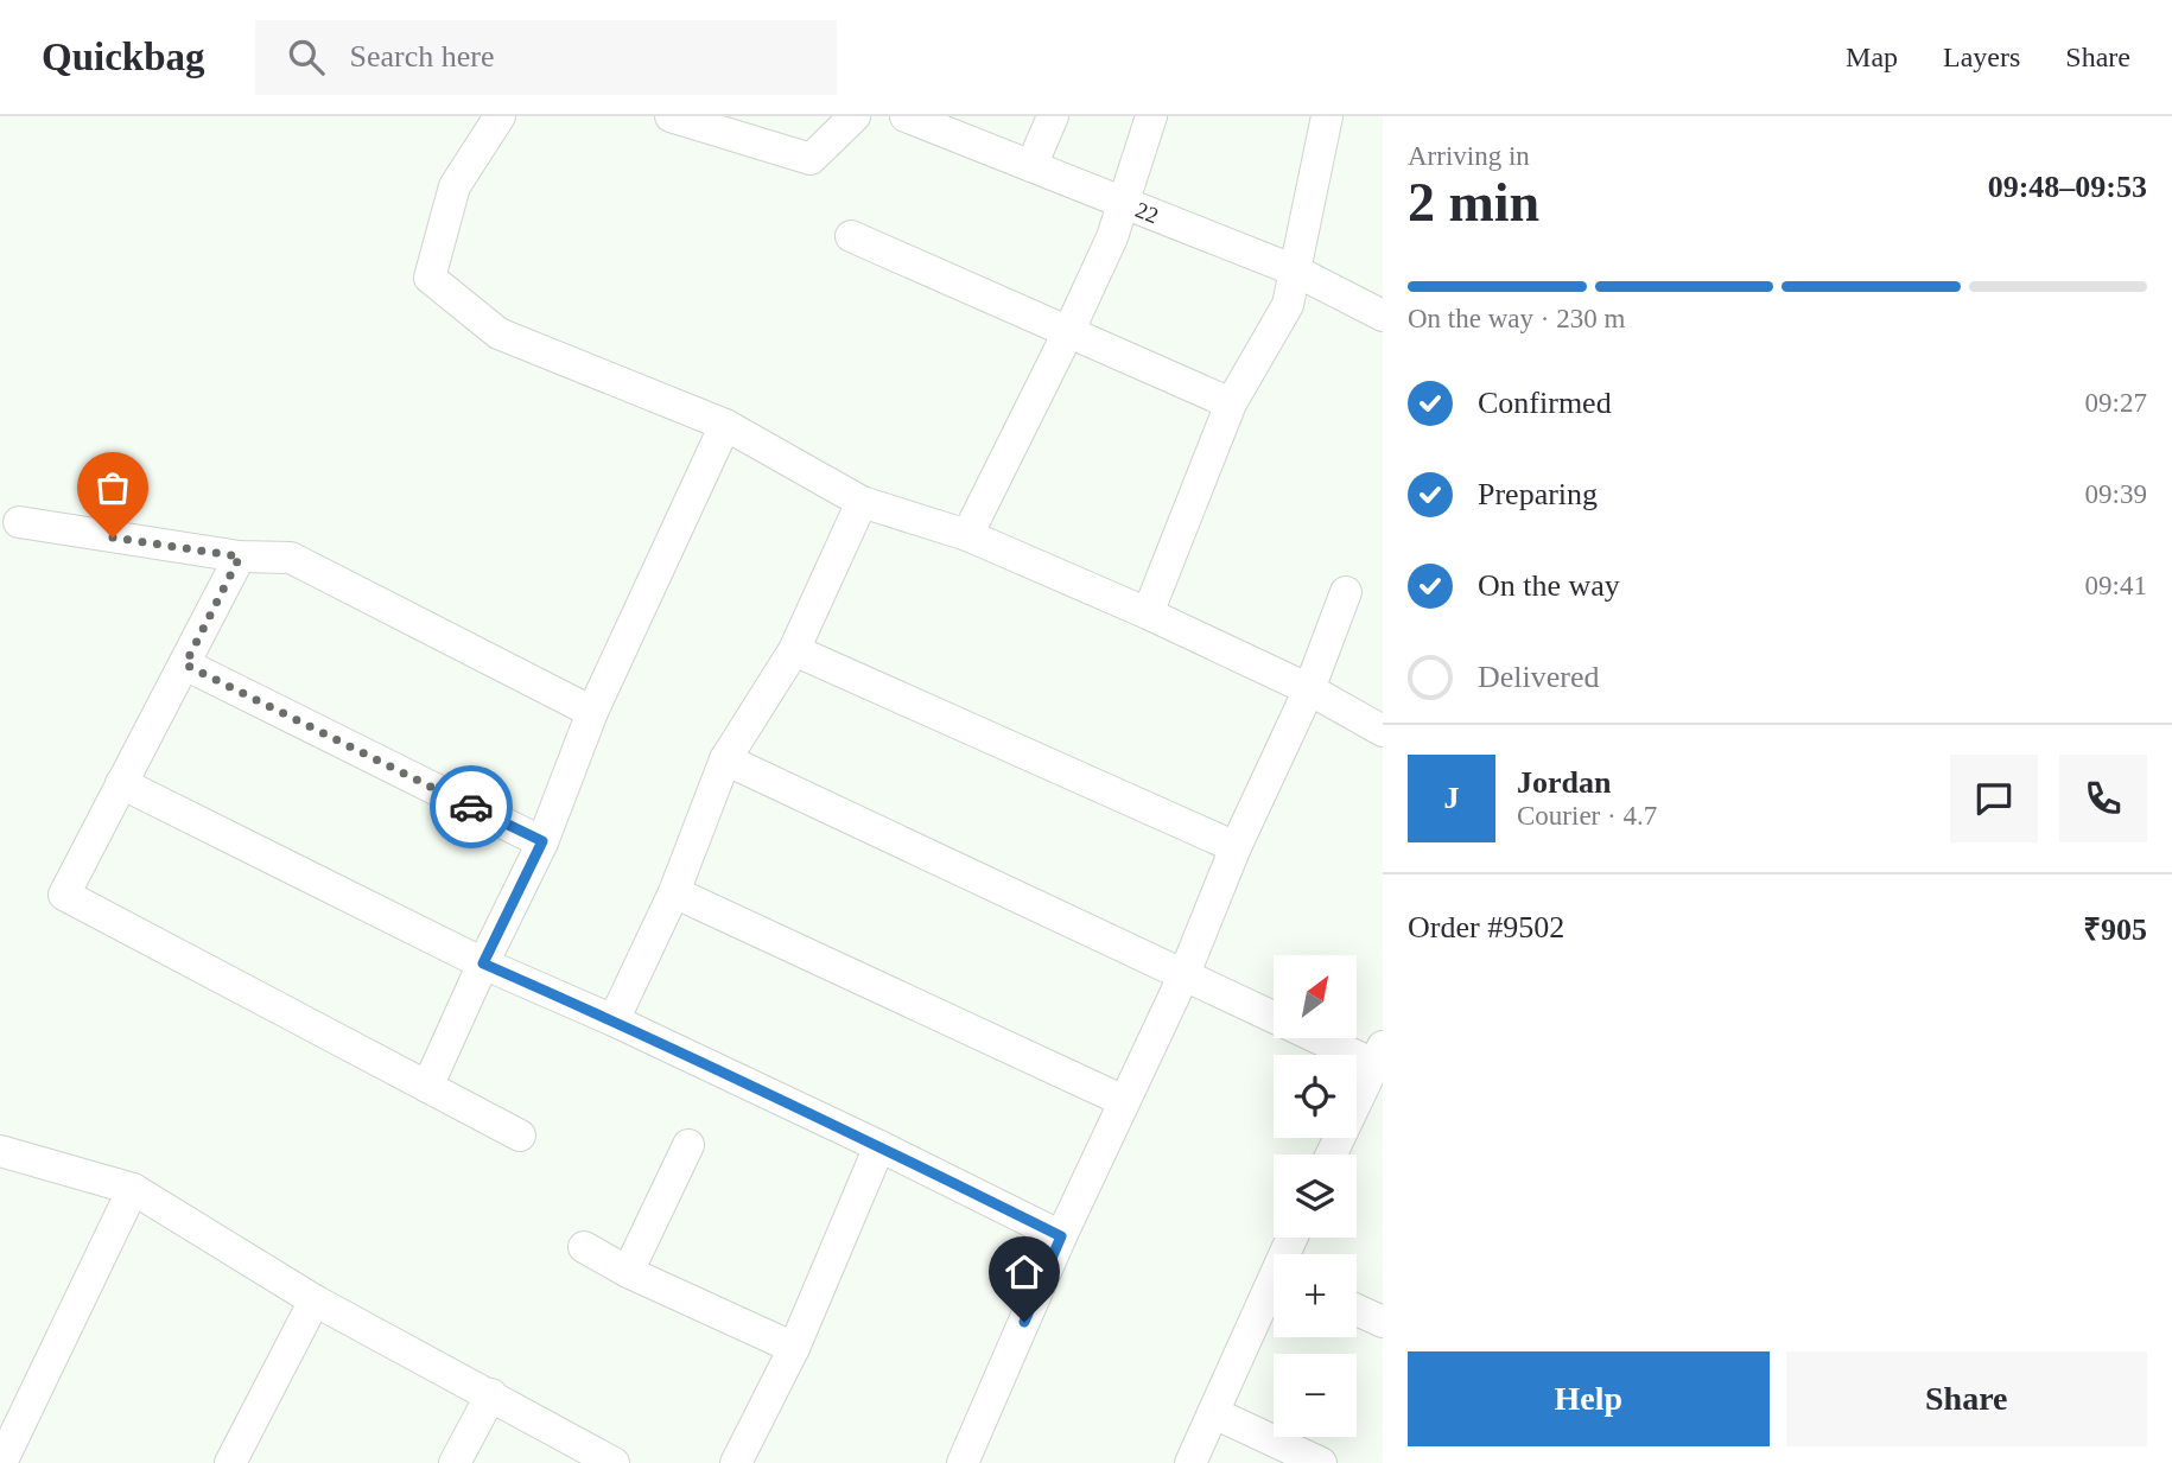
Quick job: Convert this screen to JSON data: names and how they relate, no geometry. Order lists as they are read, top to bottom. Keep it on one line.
{"streets":{"street":["22"]},"north":"top right","page":{"header":"Quickbag","search":"Search here","nav":["Map","Layers","Share"],"heading":["2 min","Arriving in","09:48–09:53"],"panel":["Jordan","Courier · 4.7","Order #9502","₹905"],"bar":"On the way · 230 m","list":[["Confirmed","09:27"],["Preparing","09:39"],["On the way","09:41"],"Delivered"],"round":"J","map_buttons":["+","−"],"buttons":["Help","Share"]}}
